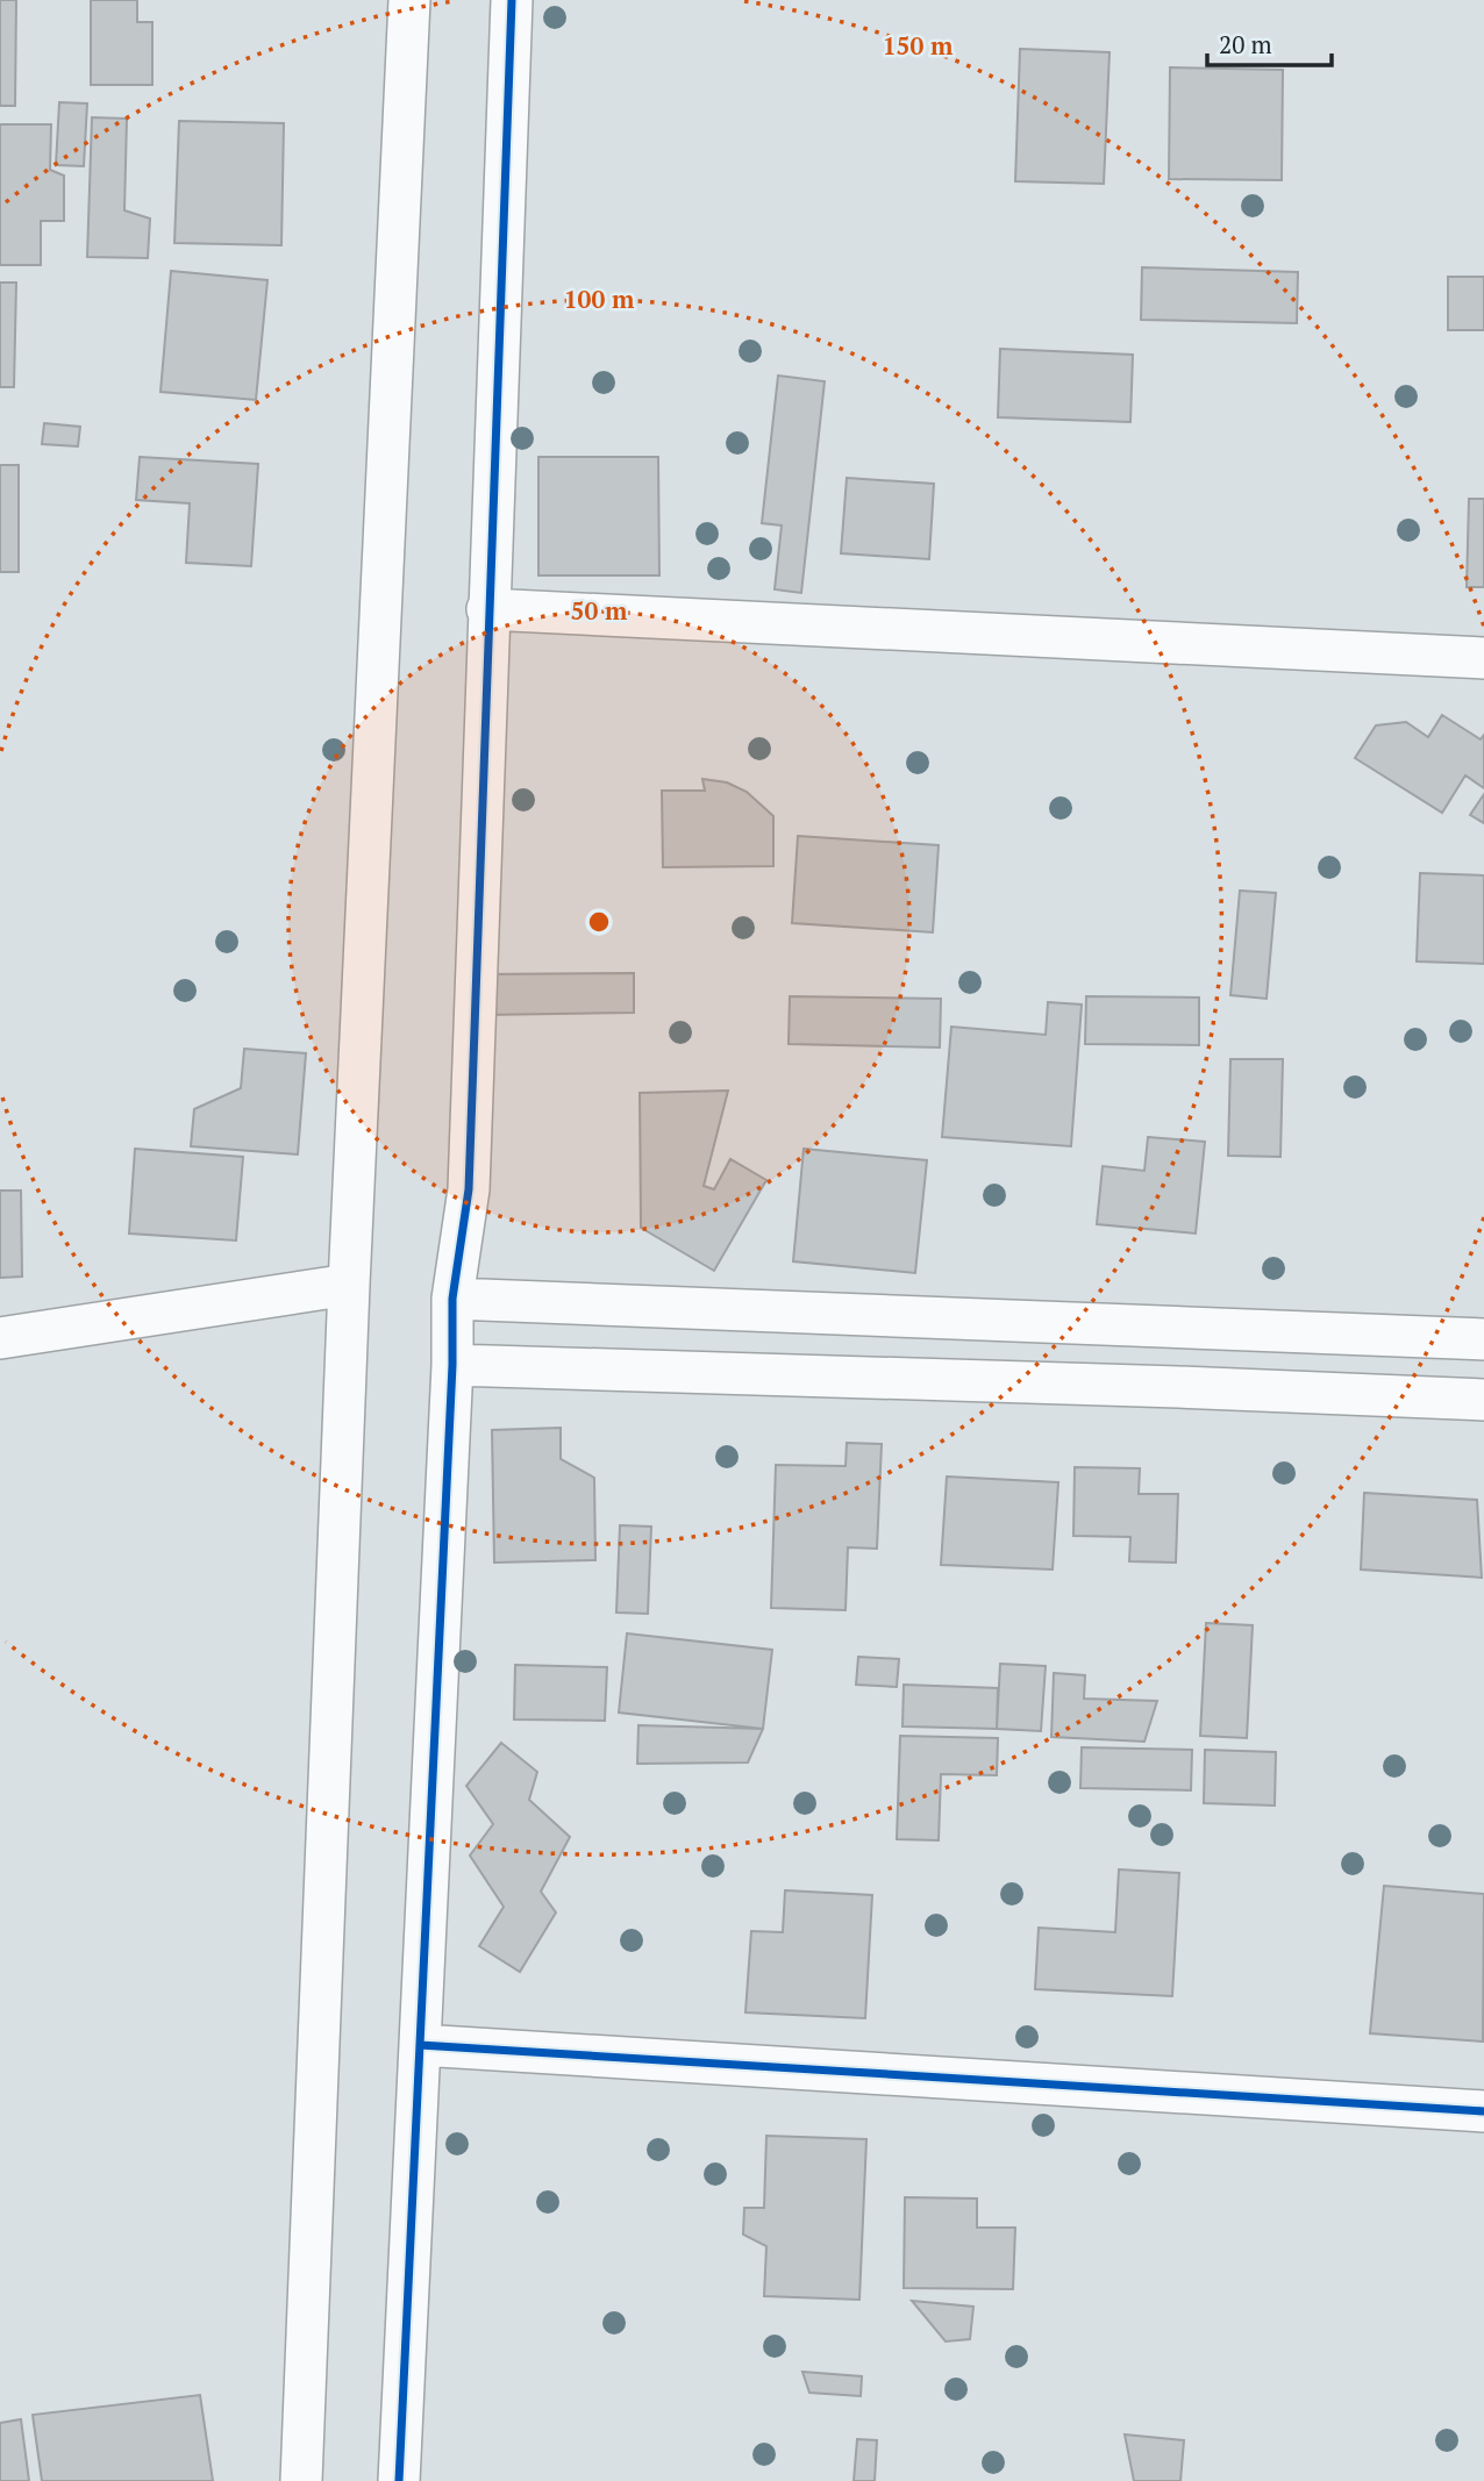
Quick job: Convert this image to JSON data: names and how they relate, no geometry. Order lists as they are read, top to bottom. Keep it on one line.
{"scale_bar":"20 m","rings":["150 m","100 m","50 m"]}
